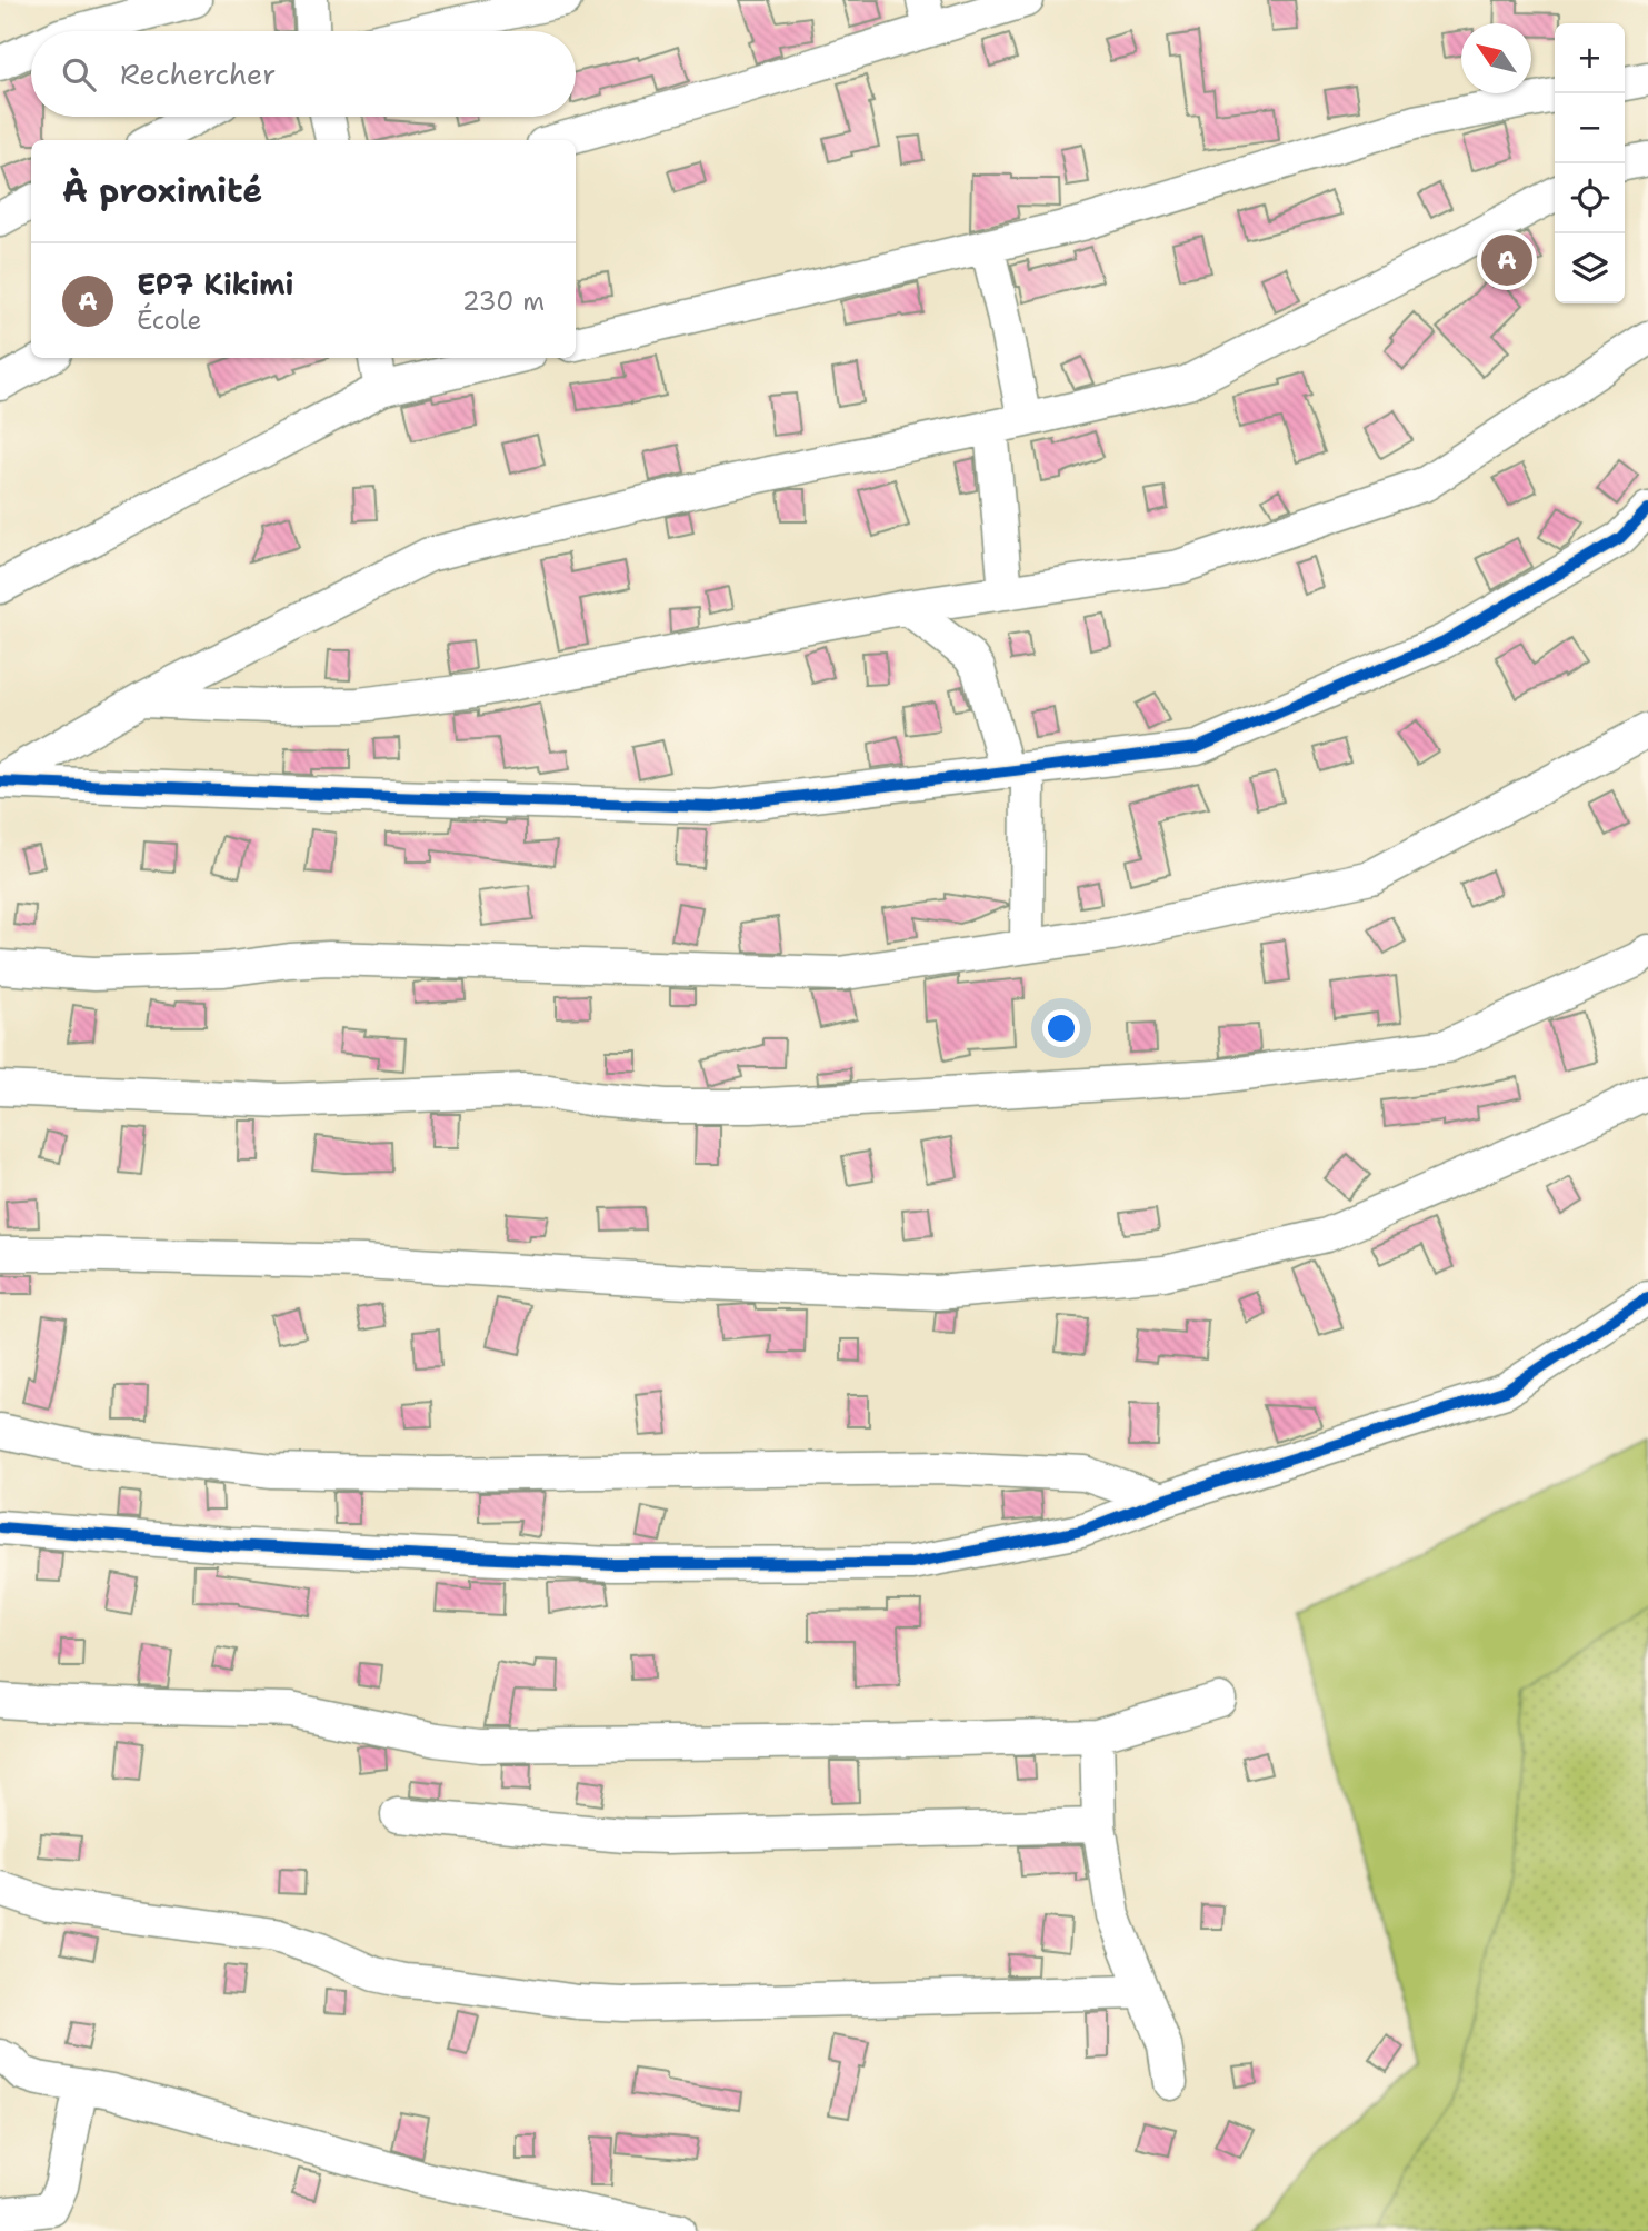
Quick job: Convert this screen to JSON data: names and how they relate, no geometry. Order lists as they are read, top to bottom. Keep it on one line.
{"north":"top left","page":{"map_buttons":["+","−"],"search":"Rechercher","heading":"À proximité","pins":"A","list":[{"mark":"A","name":"EP7 Kikimi","note":"École","value":"230 m"}]}}
